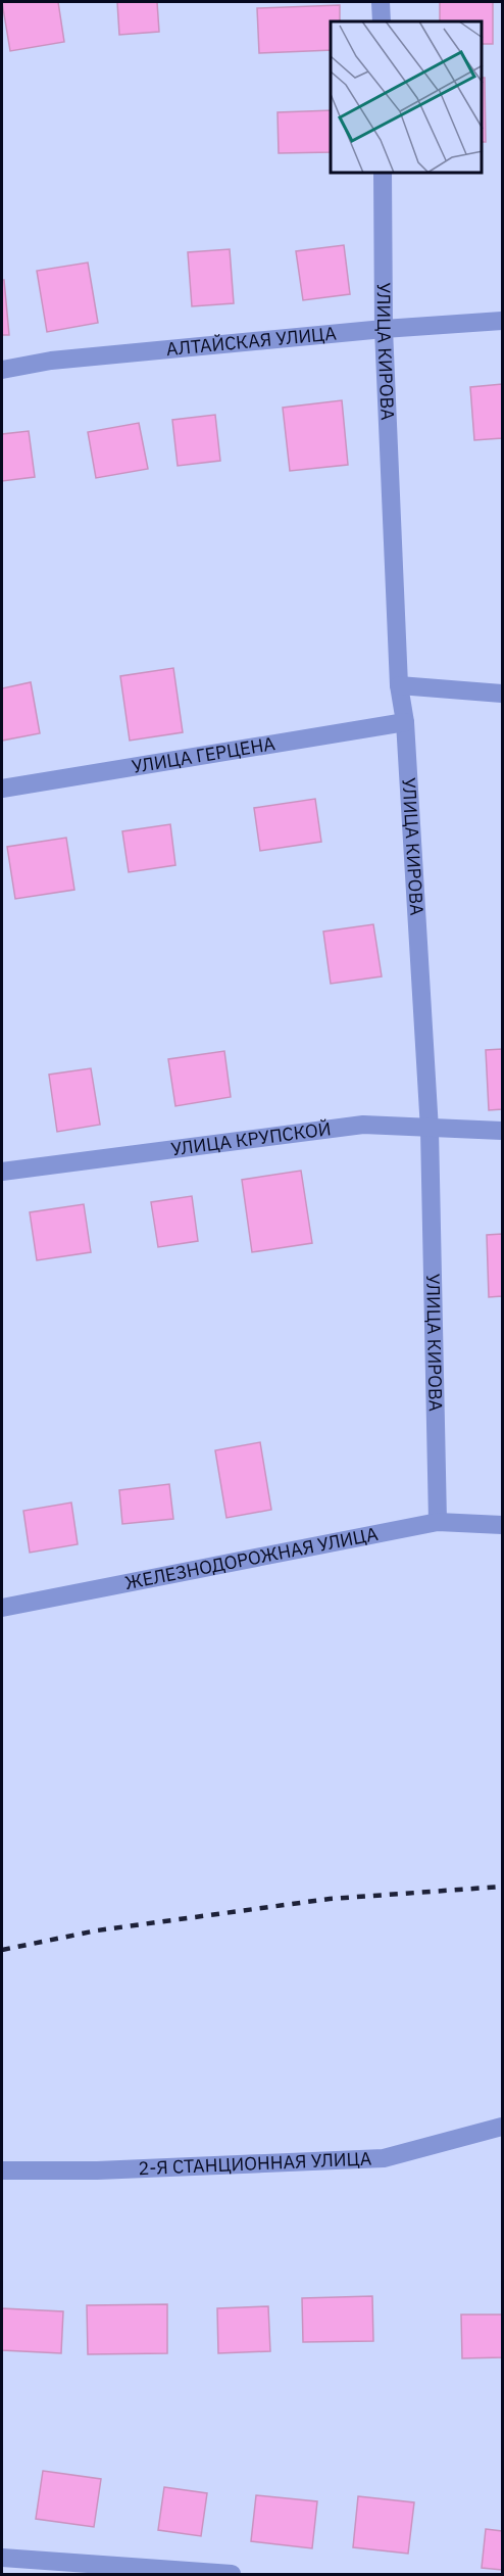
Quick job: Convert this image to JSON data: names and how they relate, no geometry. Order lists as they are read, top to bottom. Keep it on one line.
{"streets":{"street":["АЛТАЙСКАЯ УЛИЦА","УЛИЦА КИРОВА","УЛИЦА ГЕРЦЕНА","УЛИЦА КРУПСКОЙ","ЖЕЛЕЗНОДОРОЖНАЯ УЛИЦА","2-Я СТАНЦИОННАЯ УЛИЦА"]},"crossings":[["АЛТАЙСКАЯ УЛИЦА","УЛИЦА КИРОВА"],["УЛИЦА КИРОВА","УЛИЦА ГЕРЦЕНА"],["УЛИЦА КИРОВА","УЛИЦА КРУПСКОЙ"],["УЛИЦА КИРОВА","ЖЕЛЕЗНОДОРОЖНАЯ УЛИЦА"]]}
